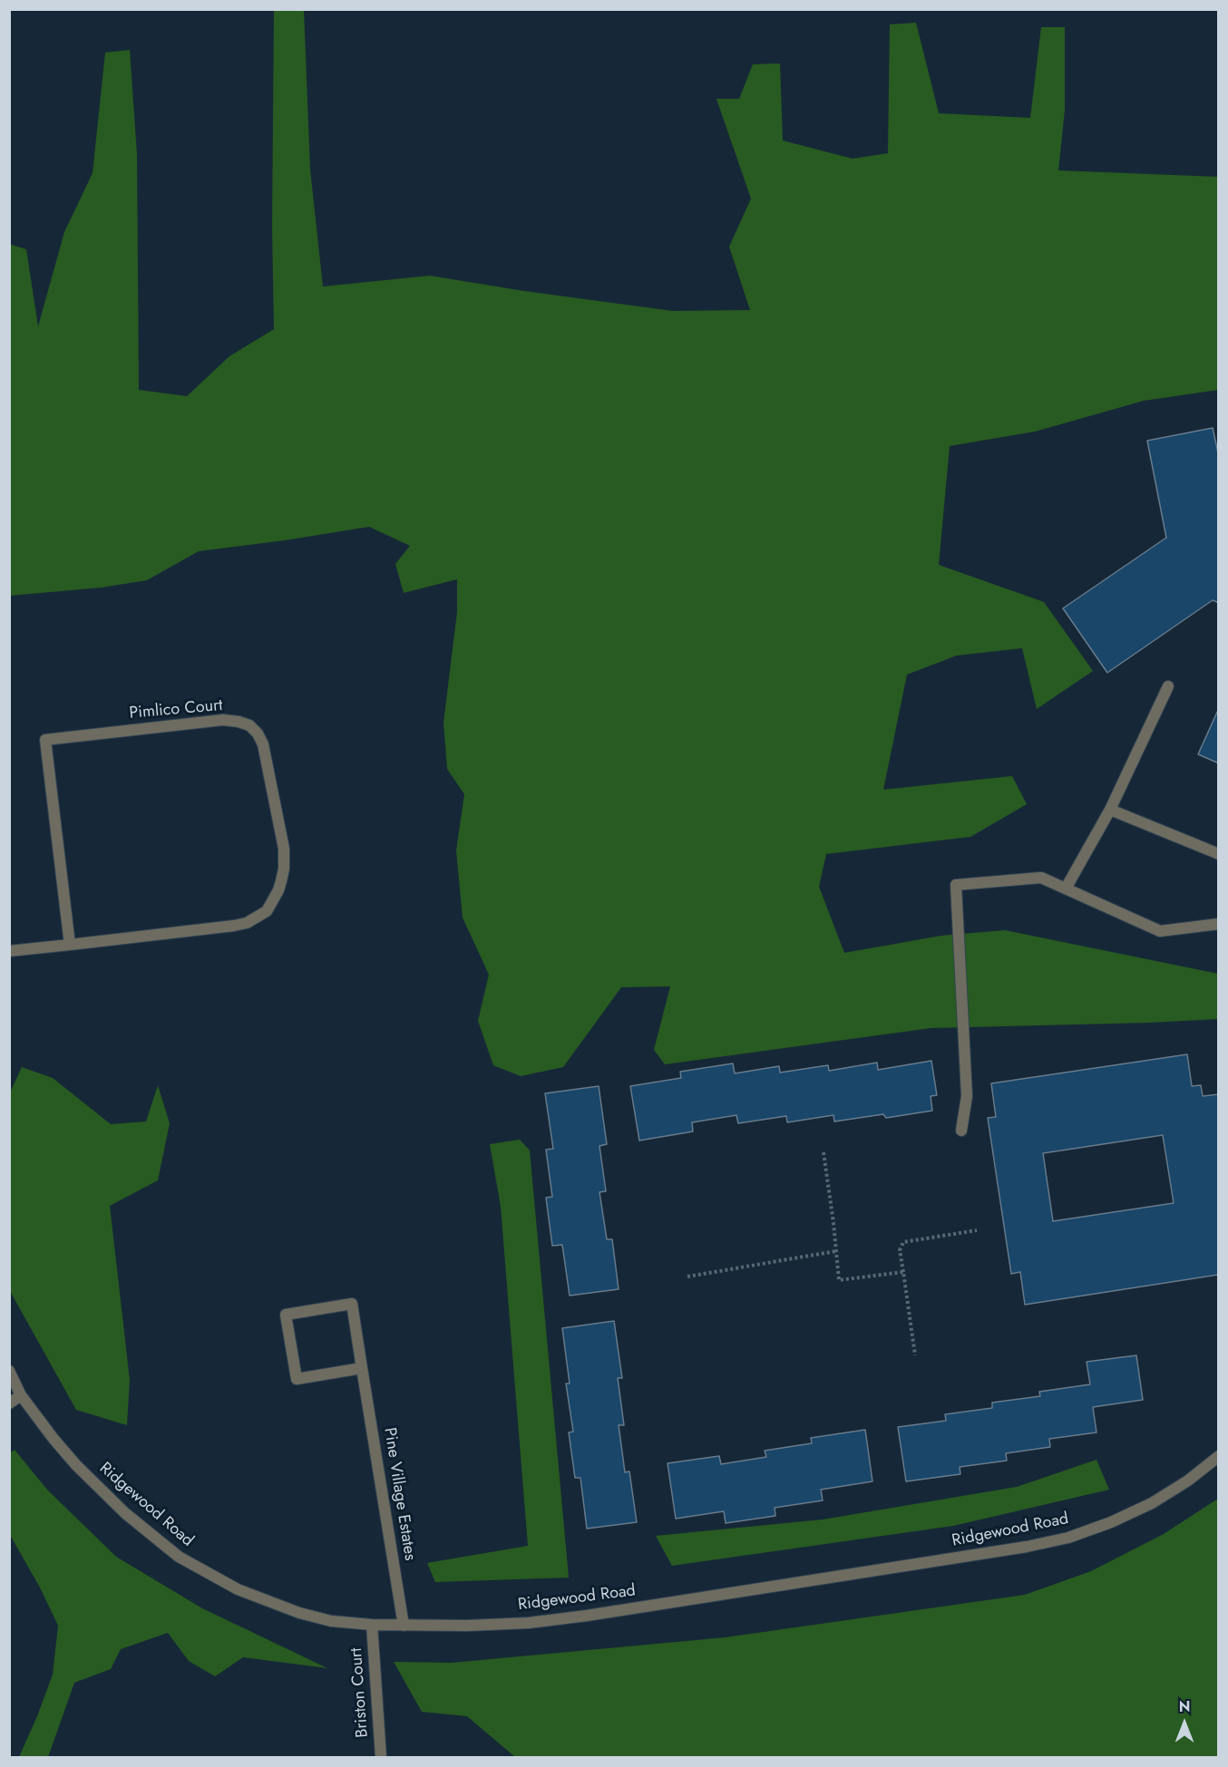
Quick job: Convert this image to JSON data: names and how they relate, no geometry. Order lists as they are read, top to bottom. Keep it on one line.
{"streets":{"street":["Pimlico Court","Pine Village Estates","Ridgewood Road","Briston Court"]},"crossings":[["Pine Village Estates","Ridgewood Road"],["Ridgewood Road","Briston Court"]],"north":"top"}
